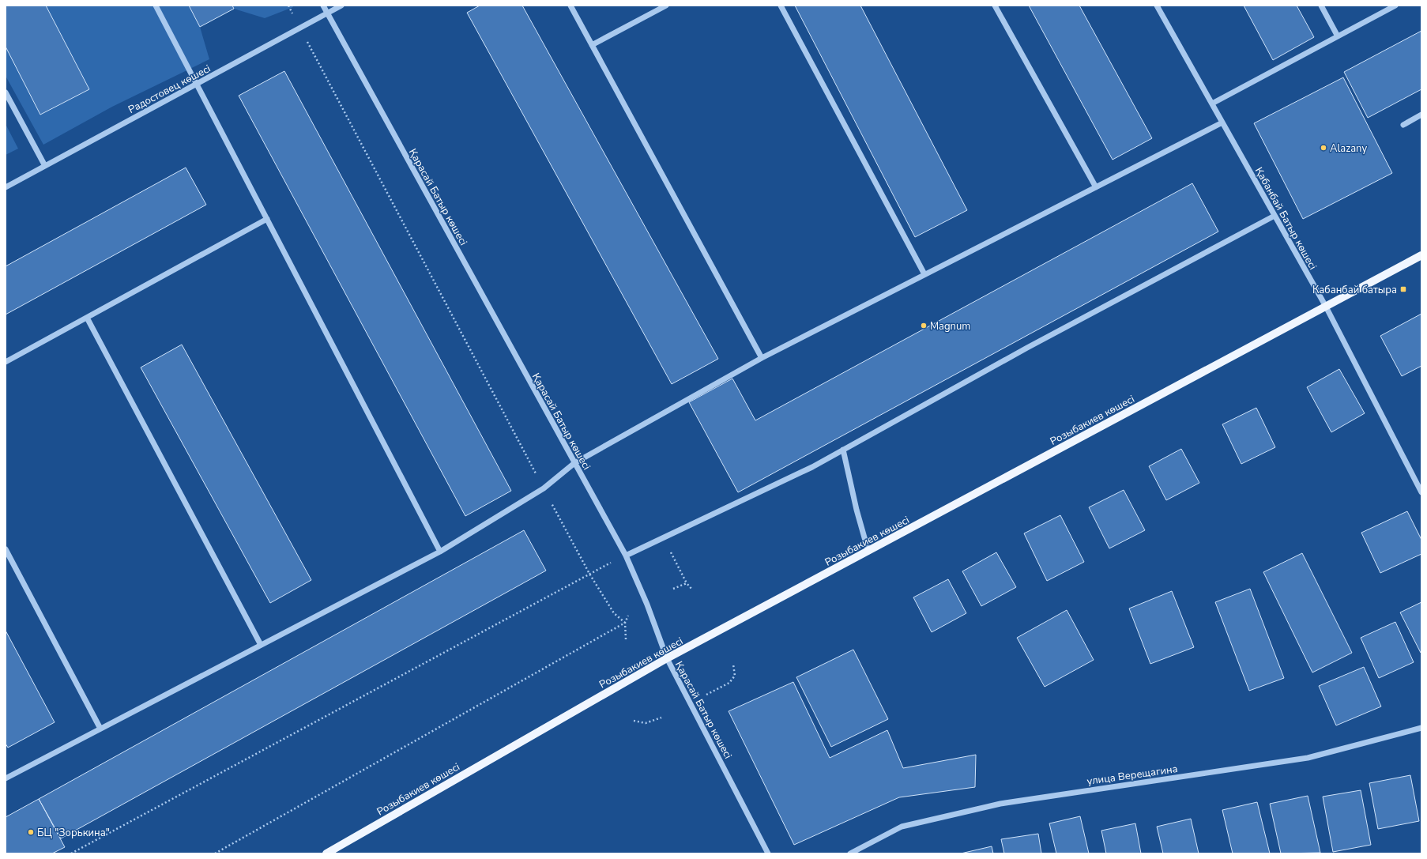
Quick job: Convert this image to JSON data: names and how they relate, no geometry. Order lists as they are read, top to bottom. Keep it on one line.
{"streets":{"main road":["Розыбакиев көшесі"],"street":["Радостовец көшесі","Қарасай Батыр көшесі","Қабанбай Батыр көшесі","улица Верещагина"]},"crossings":[["Радостовец көшесі","Қарасай Батыр көшесі"],["Қарасай Батыр көшесі","Розыбакиев көшесі"],["Қабанбай Батыр көшесі","Розыбакиев көшесі"]],"places":{"other":["Alazany","Magnum","БЦ \"Зорькина\""],"transit":["Кабанбай батыра"]}}
